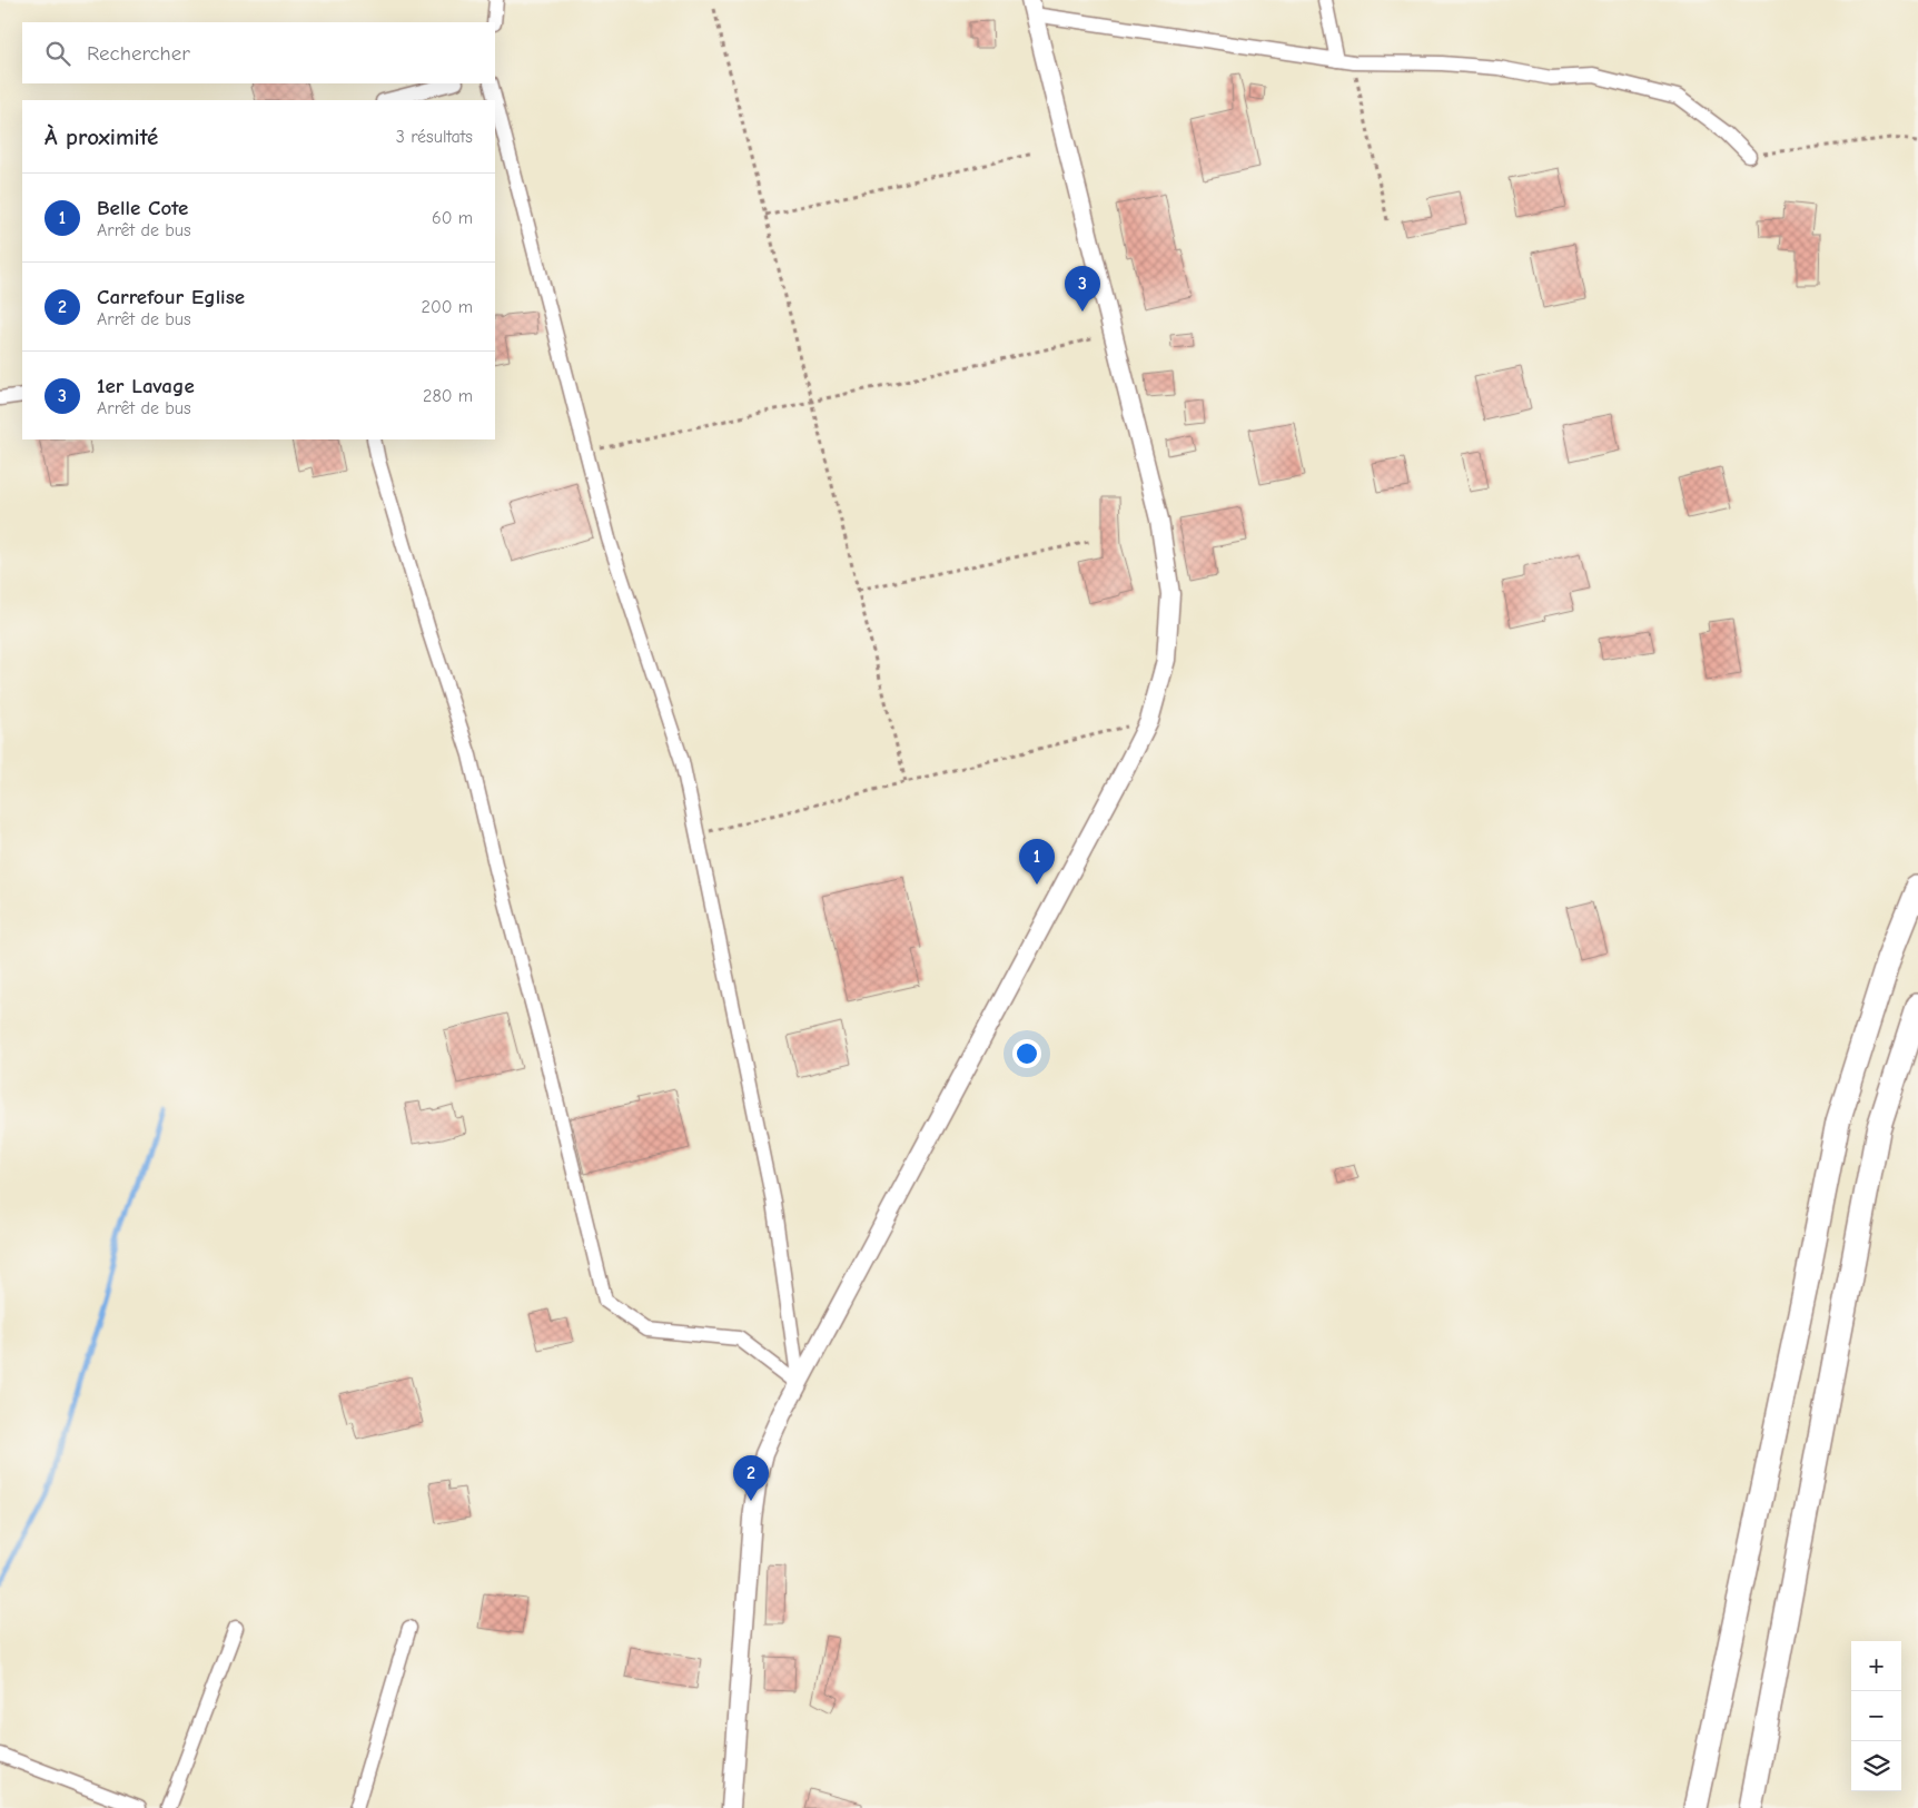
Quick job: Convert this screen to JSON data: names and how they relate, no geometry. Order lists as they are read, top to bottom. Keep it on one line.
{"page":{"search":"Rechercher","heading":["À proximité","3 résultats"],"list":[{"mark":"1","name":"Belle Cote","note":"Arrêt de bus","value":"60 m"},{"mark":"2","name":"Carrefour Eglise","note":"Arrêt de bus","value":"200 m"},{"mark":"3","name":"1er Lavage","note":"Arrêt de bus","value":"280 m"}],"pins":["3","1","2"],"map_buttons":["+","−"]}}
